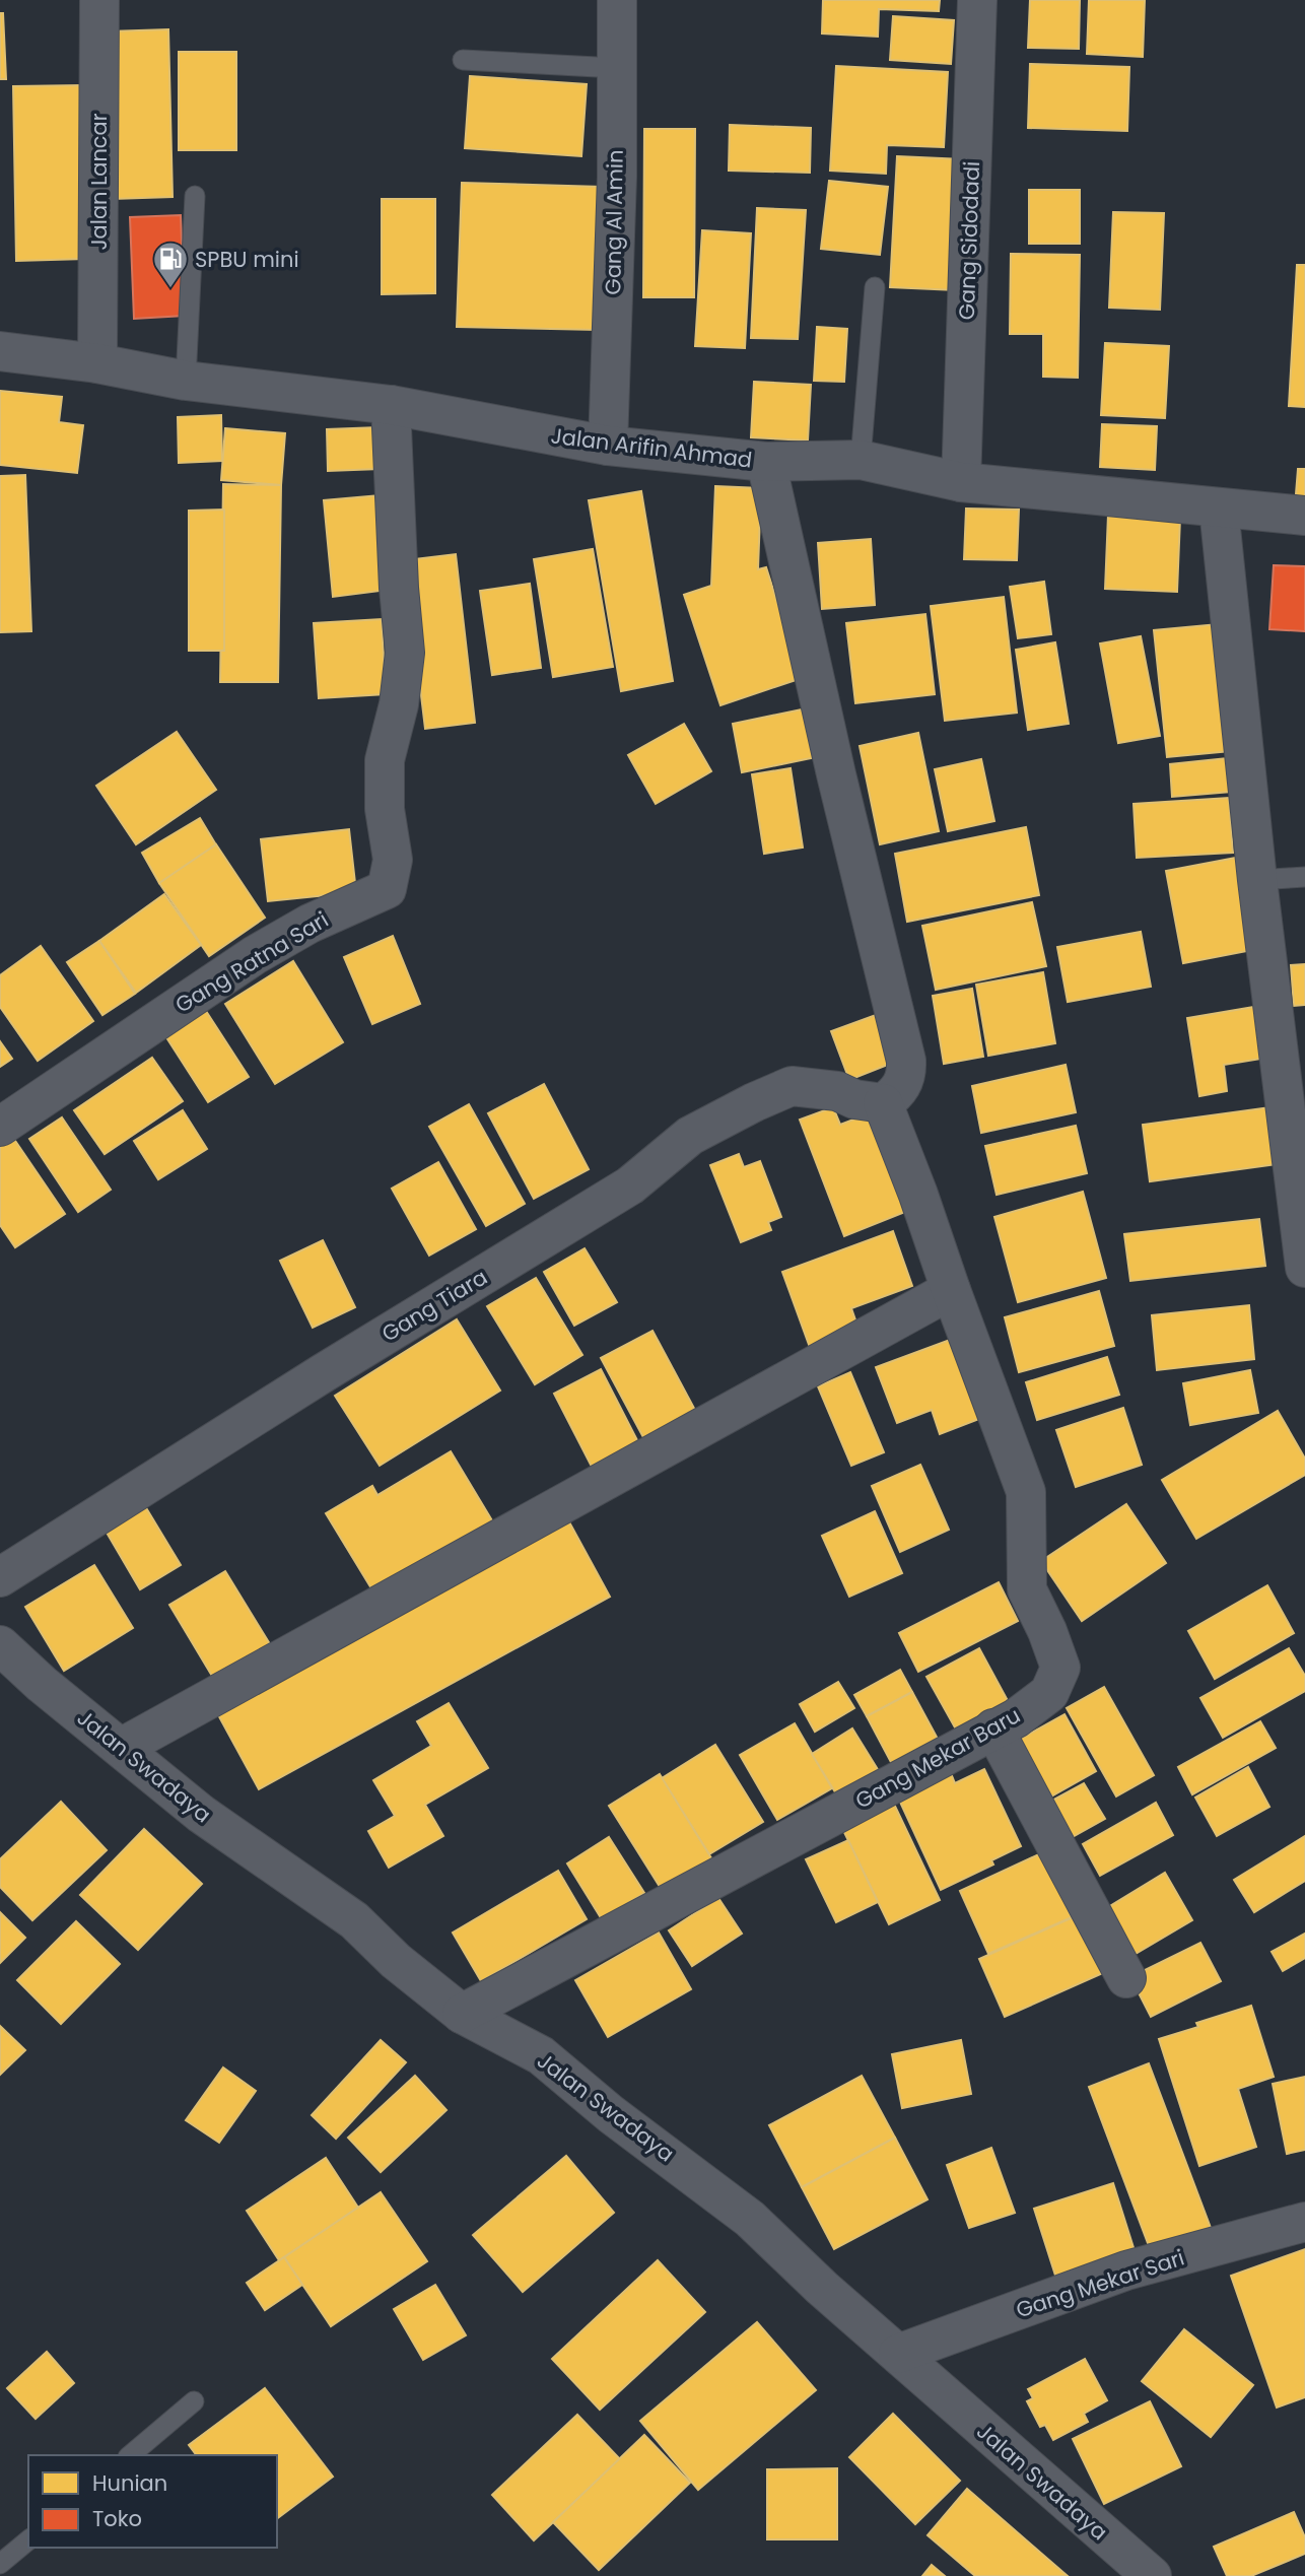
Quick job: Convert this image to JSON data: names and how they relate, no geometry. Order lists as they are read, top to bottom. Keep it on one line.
{"streets":{"street":["Jalan Lancar","Gang Al Amin","Gang Sidodadi","Jalan Arifin Ahmad","Gang Ratna Sari","Gang Tiara","Gang Mekar Baru","Jalan Swadaya","Gang Mekar Sari"]},"crossings":[["Jalan Lancar","Jalan Arifin Ahmad"],["Gang Al Amin","Jalan Arifin Ahmad"],["Gang Sidodadi","Jalan Arifin Ahmad"],["Jalan Arifin Ahmad","Gang Ratna Sari"],["Gang Tiara","Gang Mekar Baru"],["Gang Mekar Baru","Jalan Swadaya"],["Jalan Swadaya","Gang Mekar Sari"]],"places":{"fuel station":["SPBU mini"]},"legend":["Hunian","Toko"]}
